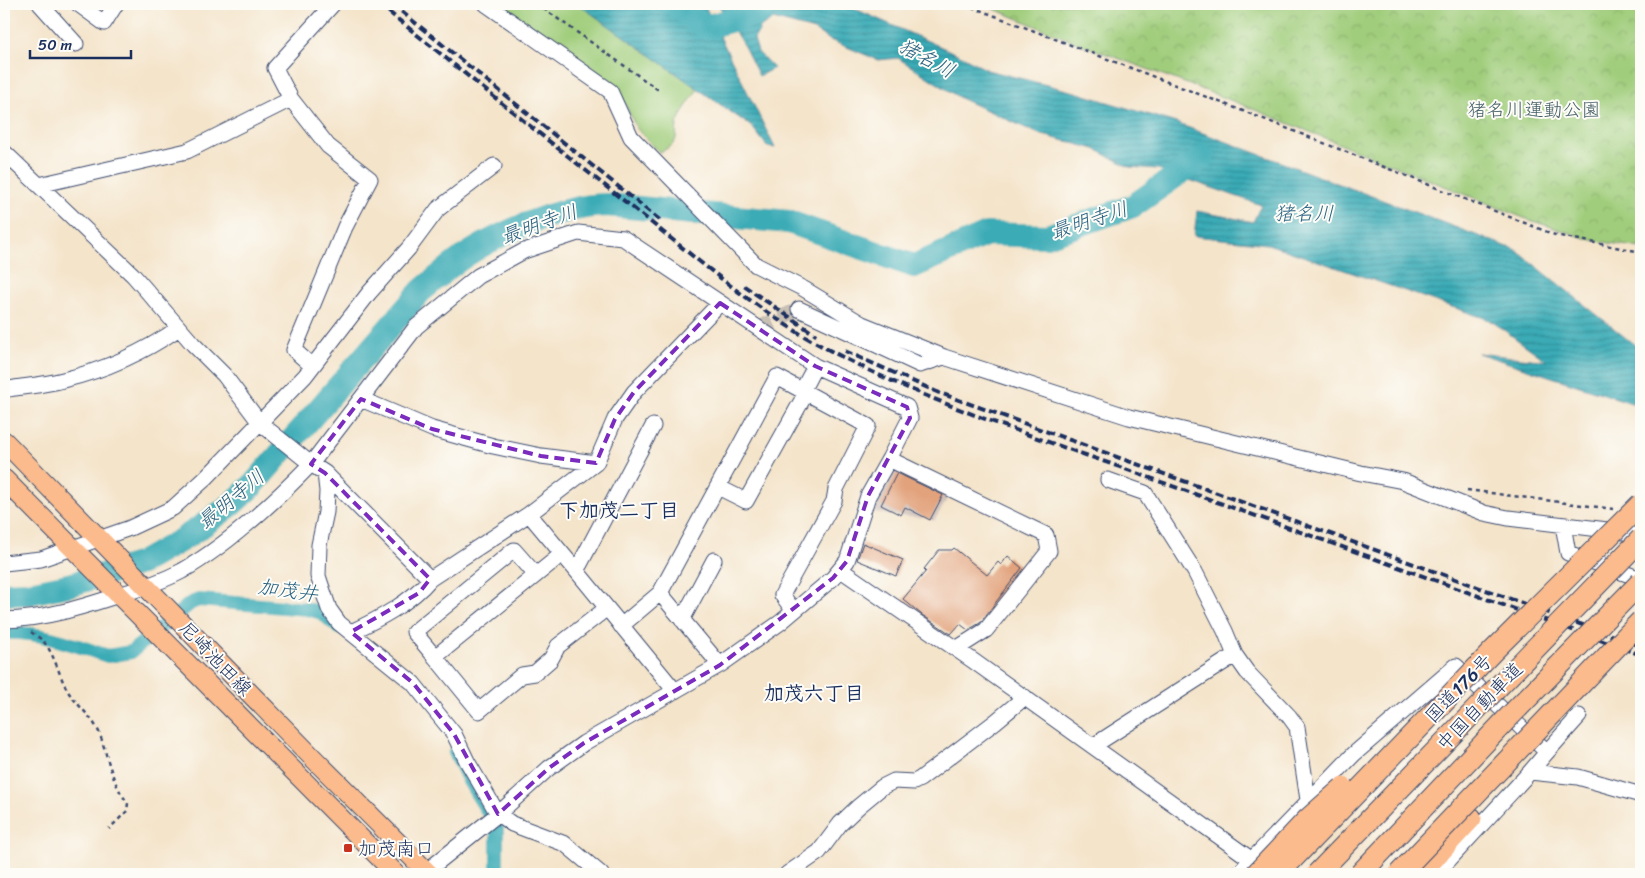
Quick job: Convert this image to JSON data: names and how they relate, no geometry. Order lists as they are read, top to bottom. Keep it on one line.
{"streets":{"highway":["国道176号","中国自動車道"],"main road":["尼崎池田線"]},"districts":["下加茂二丁目","加茂六丁目"],"water":["猪名川","最明寺川","加茂井"],"parks":["猪名川運動公園"],"places":{"transit":["加茂南口"]},"scale_bar":"50 m"}
